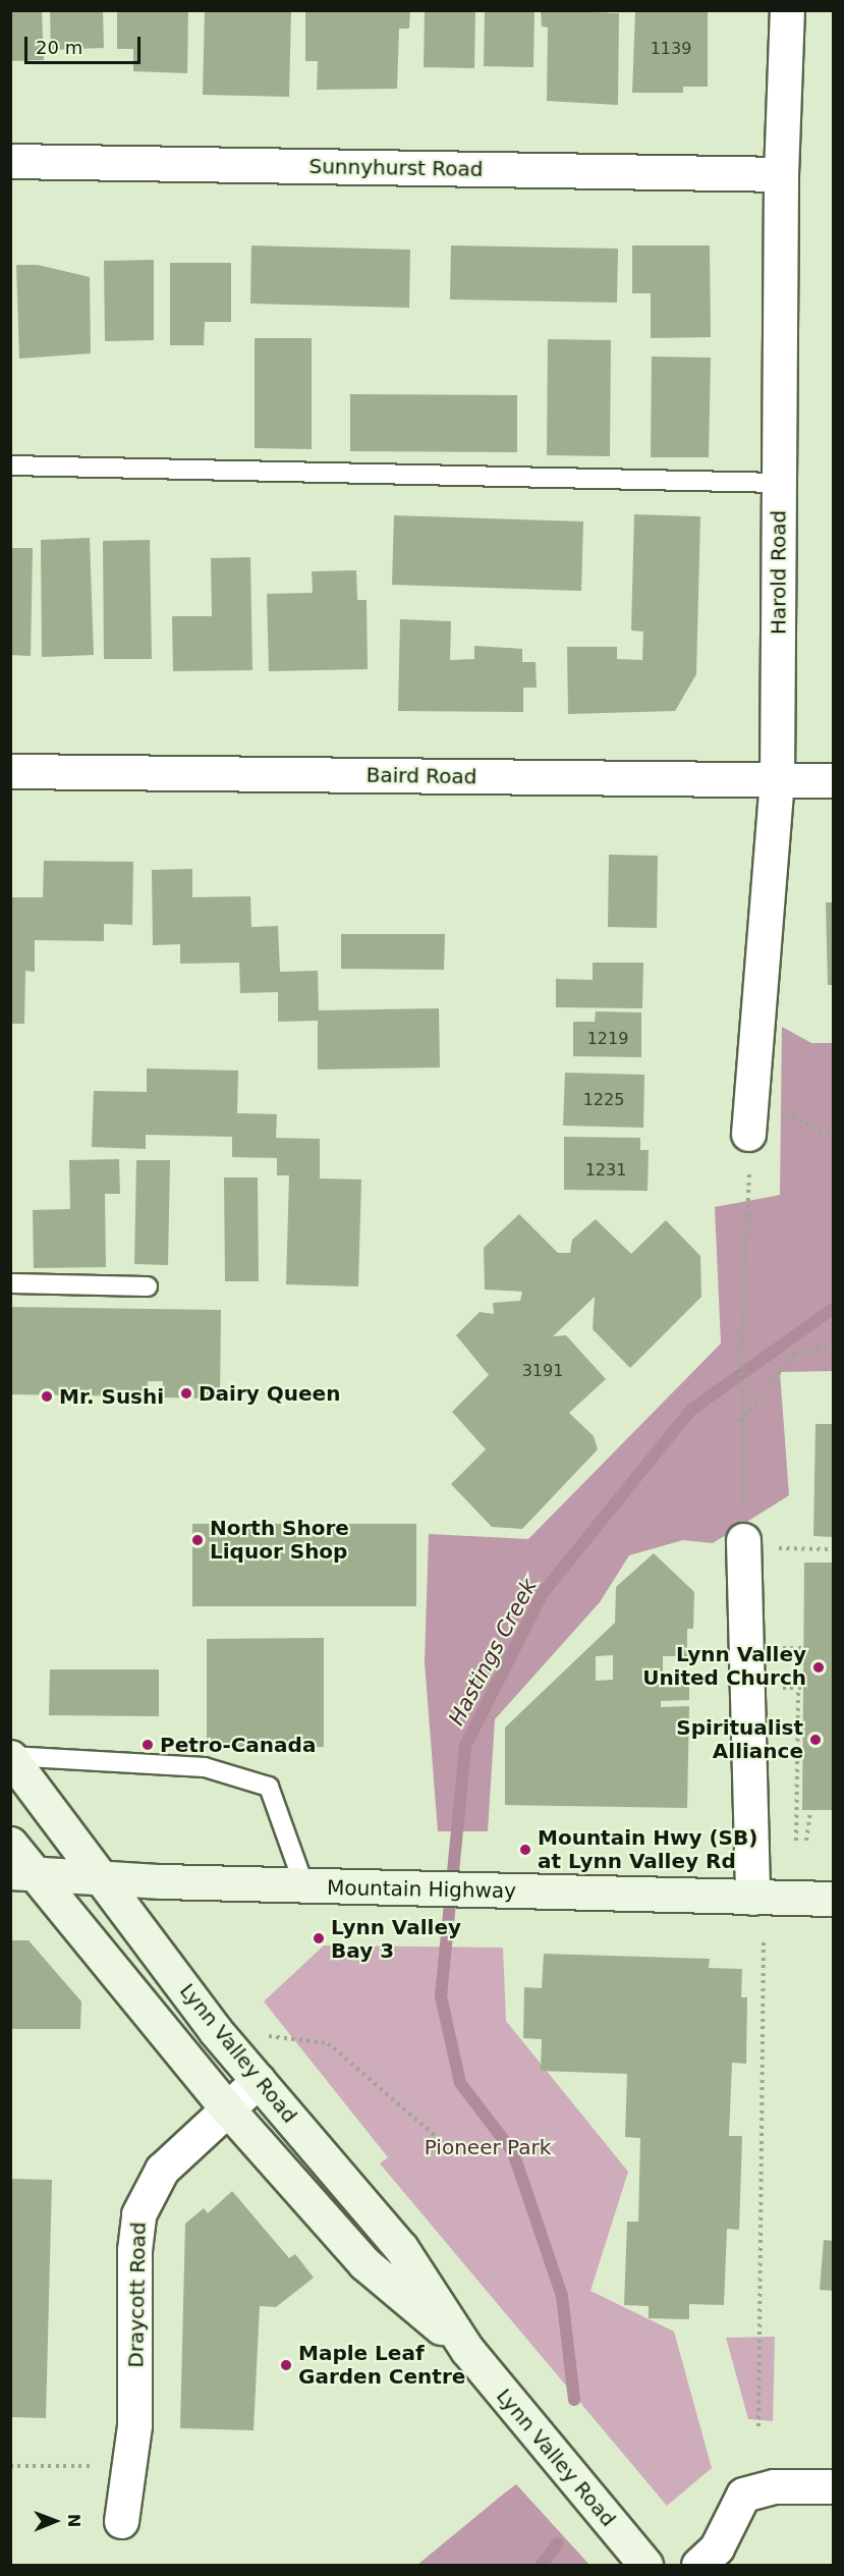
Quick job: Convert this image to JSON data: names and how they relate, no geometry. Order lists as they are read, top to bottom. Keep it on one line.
{"streets":{"street":["Sunnyhurst Road","Harold Road","Baird Road","Mountain Highway","Lynn Valley Road","Draycott Road"]},"crossings":[["Sunnyhurst Road","Harold Road"],["Harold Road","Baird Road"],["Mountain Highway","Lynn Valley Road"],["Lynn Valley Road","Draycott Road"]],"water":["Hastings Creek"],"parks":["Pioneer Park"],"places":["Dairy Queen","Mr. Sushi","North Shore Liquor Shop","Lynn Valley United Church","Spiritualist Alliance","Petro-Canada","Mountain Hwy (SB) at Lynn Valley Rd","Lynn Valley Bay 3","Maple Leaf Garden Centre"],"house_numbers":["1139","1219","1225","1231","3191"],"scale_bar":"20 m","north":"right"}
